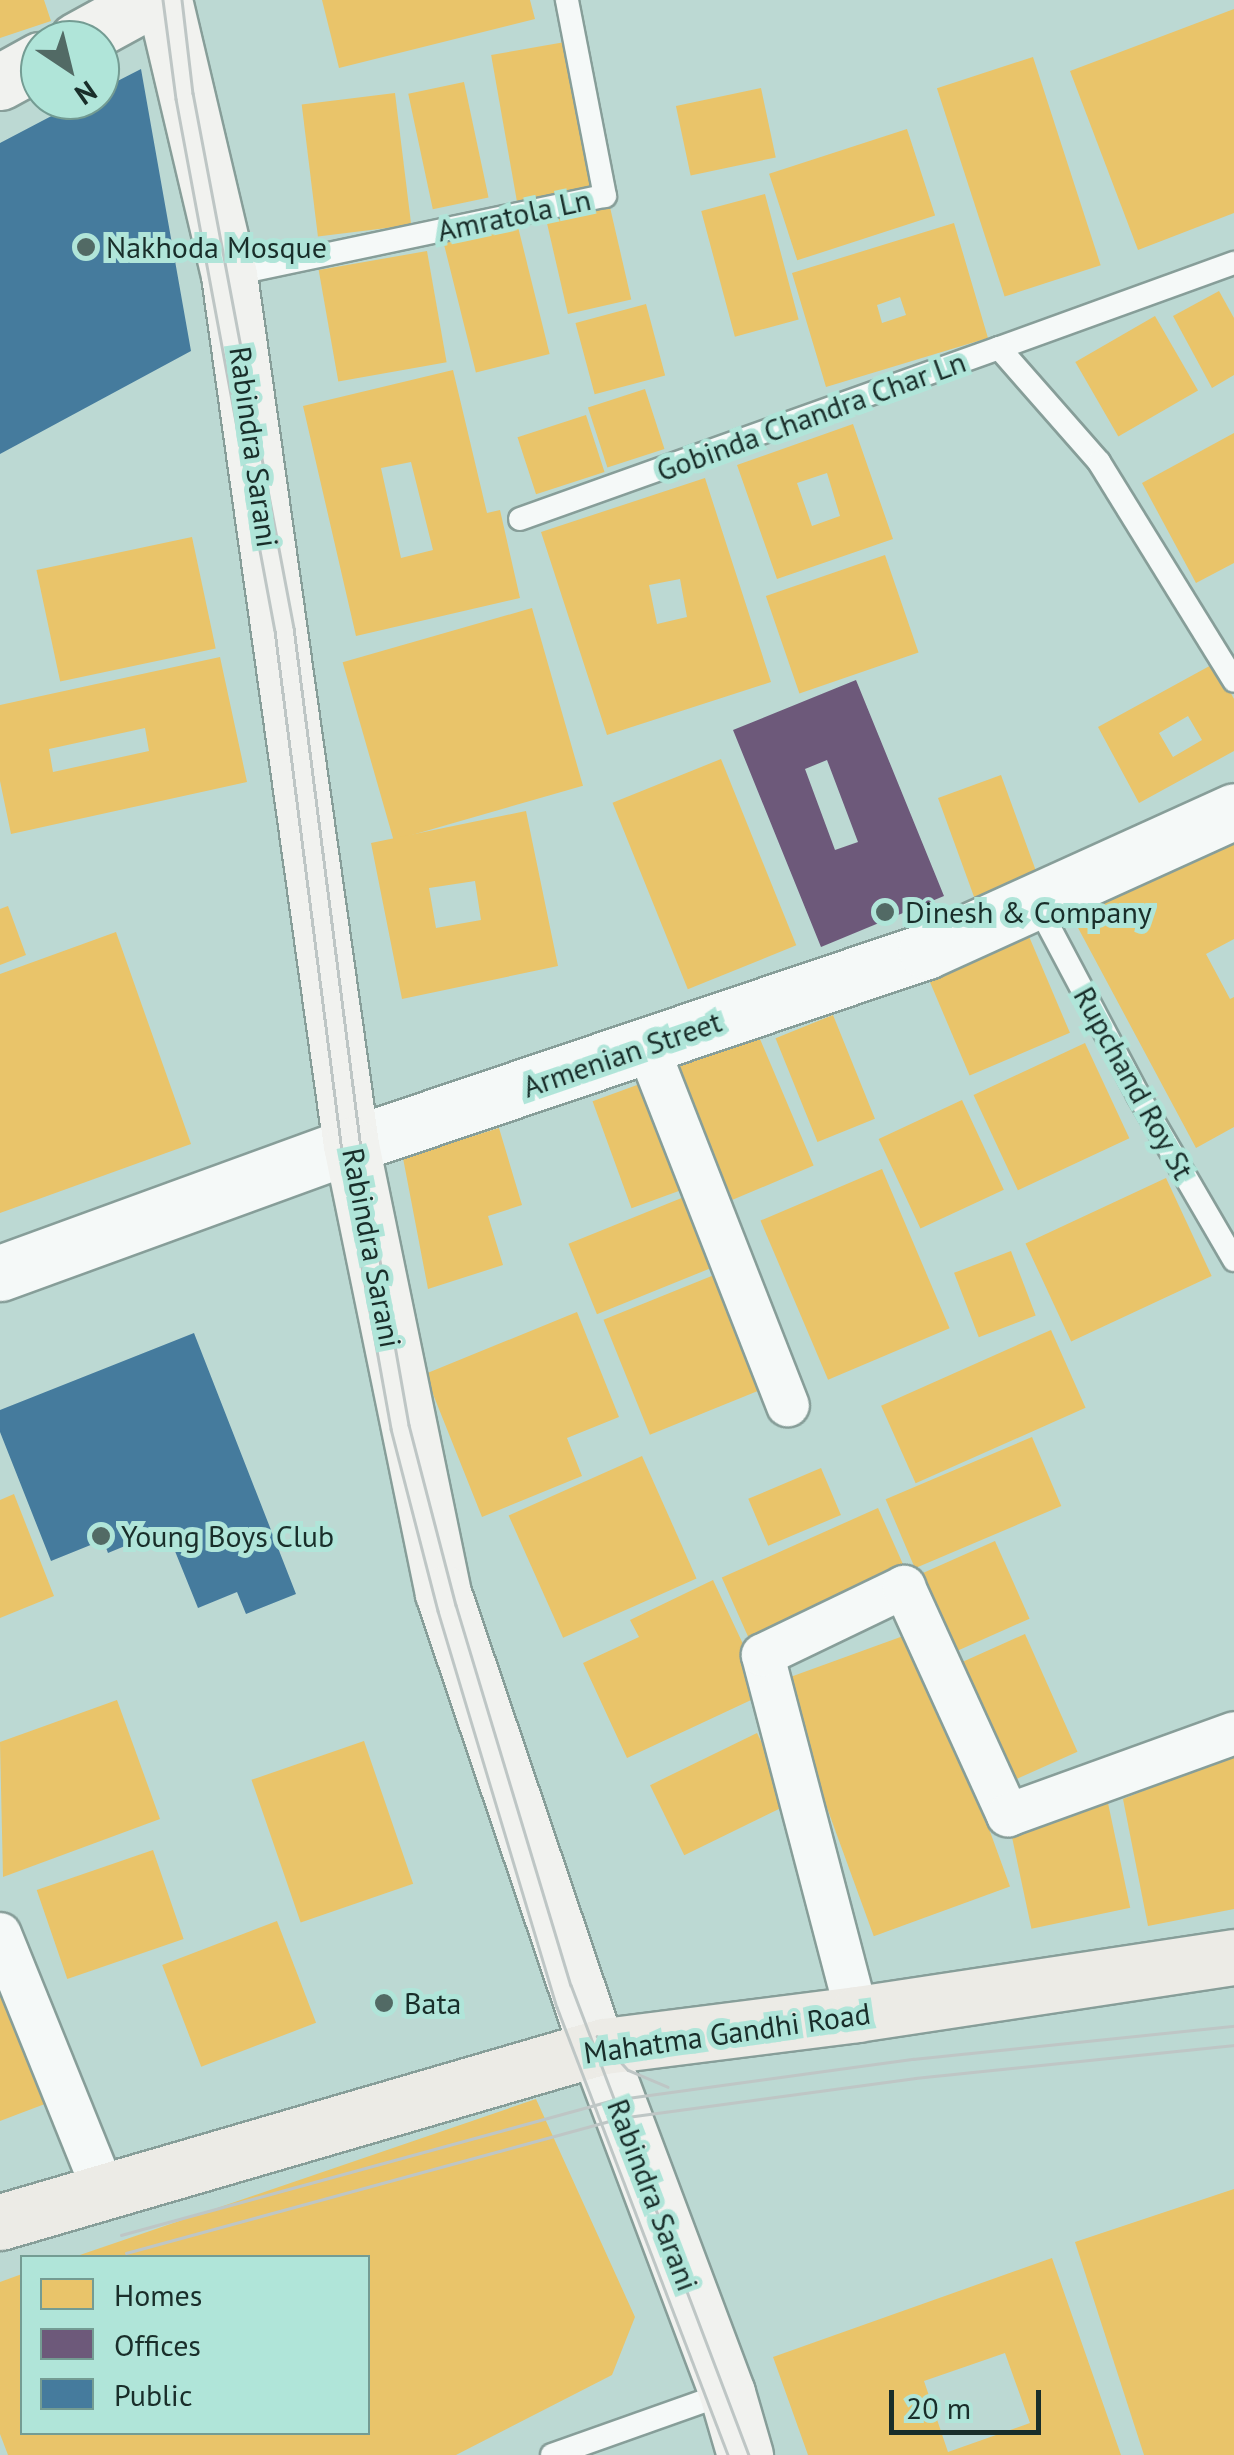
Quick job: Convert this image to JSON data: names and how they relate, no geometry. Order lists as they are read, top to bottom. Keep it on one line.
{"streets":{"main road":["Rabindra Sarani","Mahatma Gandhi Road"],"street":["Armenian Street"],"lane":["Amratola Ln","Gobinda Chandra Char Ln","Rupchand Roy St"]},"crossings":[["Amratola Ln","Rabindra Sarani"],["Rabindra Sarani","Armenian Street"],["Rabindra Sarani","Mahatma Gandhi Road"],["Armenian Street","Rupchand Roy St"]],"places":["Nakhoda Mosque","Dinesh & Company","Young Boys Club","Bata"],"legend":["Homes","Offices","Public"],"scale_bar":"20 m","north":"bottom right"}
